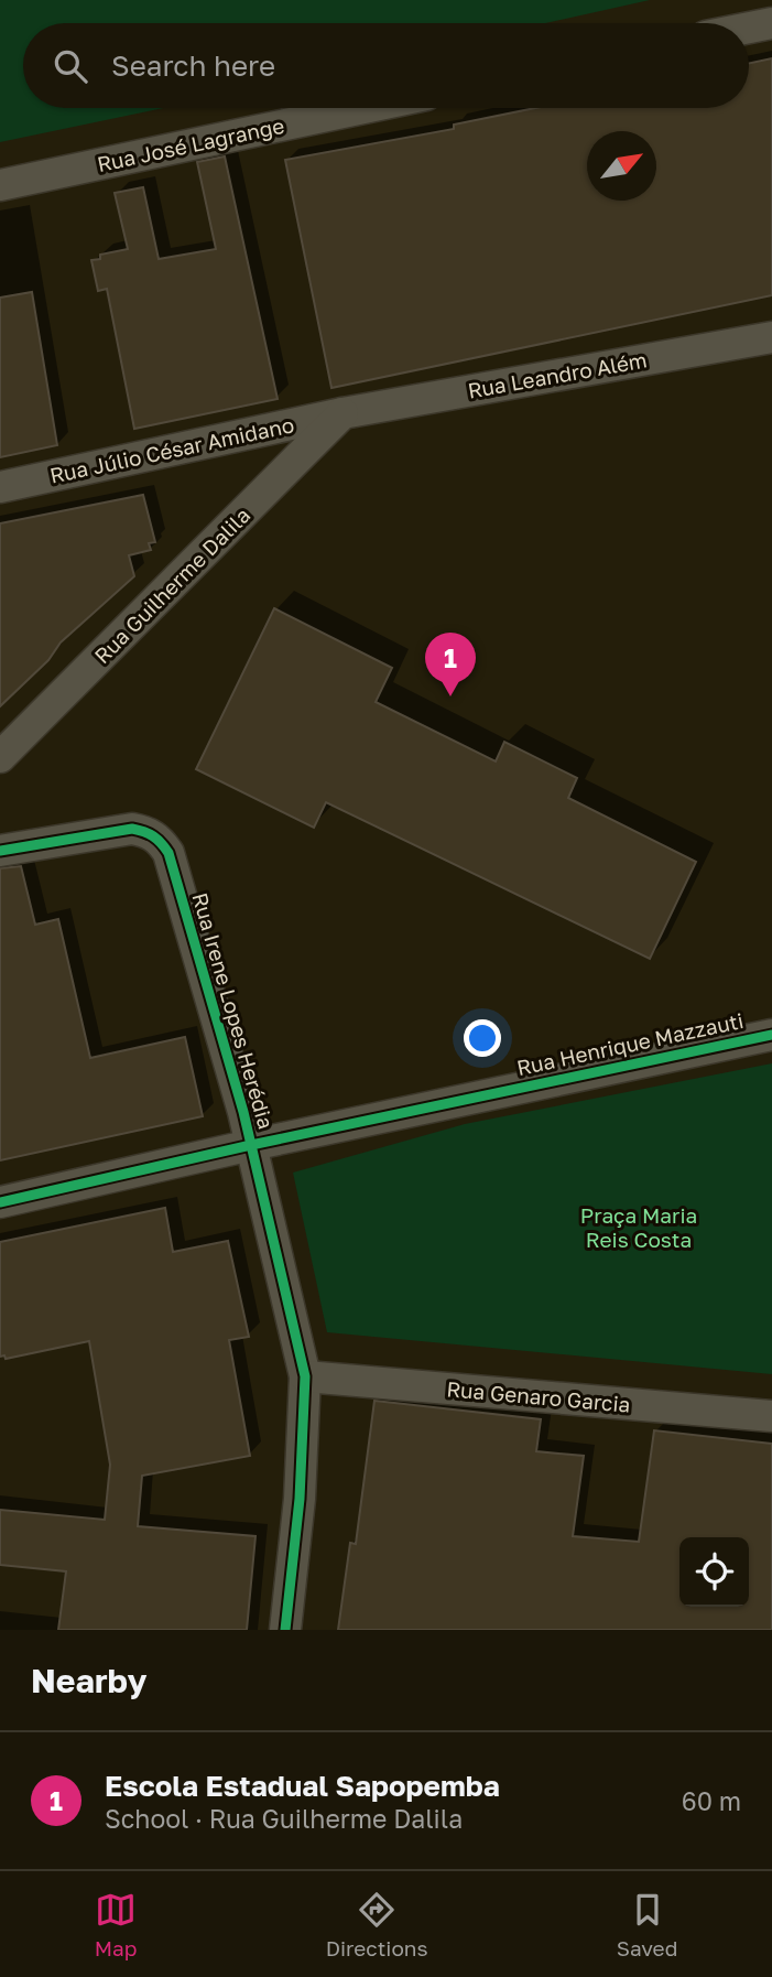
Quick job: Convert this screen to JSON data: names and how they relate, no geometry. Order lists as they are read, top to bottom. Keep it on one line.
{"streets":{"street":["Rua José Lagrange","Rua Leandro Além","Rua Júlio César Amidano","Rua Guilherme Dalila","Rua Irene Lopes Herédia","Rua Henrique Mazzauti","Rua Genaro Garcia"]},"crossings":[["Rua Leandro Além","Rua Júlio César Amidano"],["Rua Leandro Além","Rua Guilherme Dalila"],["Rua Júlio César Amidano","Rua Guilherme Dalila"],["Rua Irene Lopes Herédia","Rua Henrique Mazzauti"],["Rua Irene Lopes Herédia","Rua Genaro Garcia"]],"parks":["Praça Maria Reis Costa"],"north":"top right","page":{"search":"Search here","pins":"1","heading":"Nearby","list":[{"mark":"1","name":"Escola Estadual Sapopemba","note":"School · Rua Guilherme Dalila","value":"60 m"}],"nav":["Map","Directions","Saved"]}}
